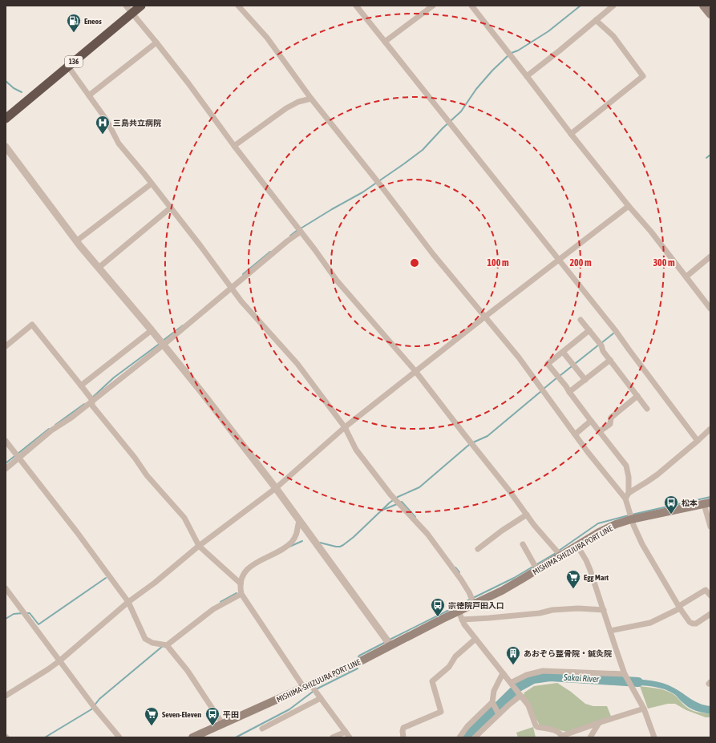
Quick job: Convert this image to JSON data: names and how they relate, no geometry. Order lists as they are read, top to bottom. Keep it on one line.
{"streets":{"highway":["136"],"main road":["MISHIMA SHIZUURA PORT LINE","MISHIMA-SHIZUURA PORT LINE"]},"crossings":[["MISHIMA SHIZUURA PORT LINE","MISHIMA-SHIZUURA PORT LINE"]],"water":["Sakai River"],"places":{"fuel station":["Eneos"],"hospital":["三島共立病院"],"bus stop":["松本","宗徳院戸田入口","平田"],"supermarket":["Egg Mart","Seven-Eleven"],"building":["あおぞら整骨院・鍼灸院"]},"rings":["100 m","200 m","300 m"]}
